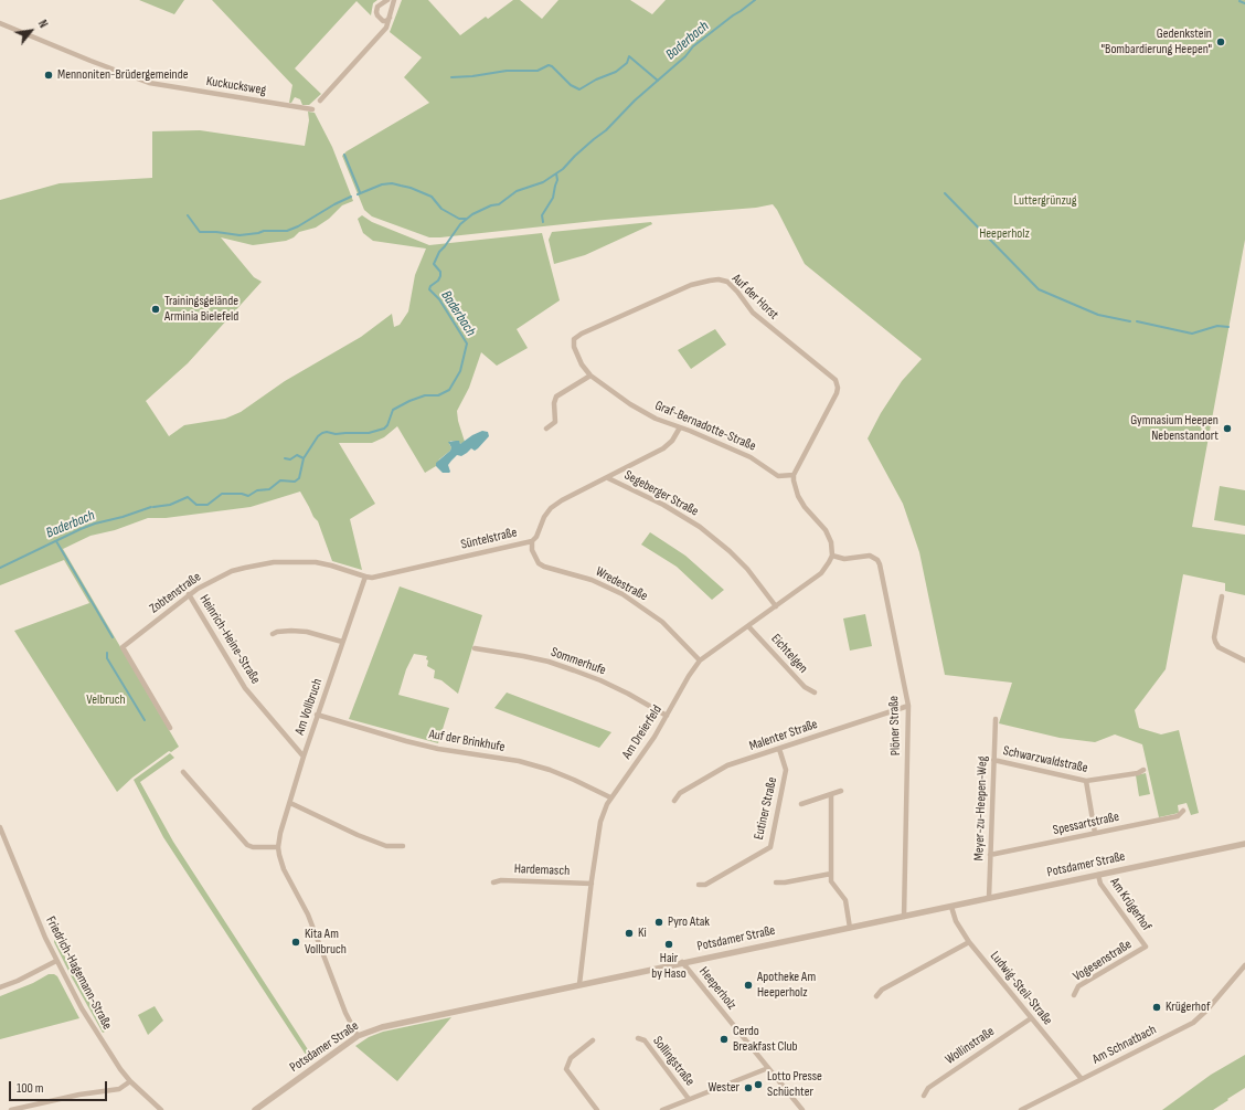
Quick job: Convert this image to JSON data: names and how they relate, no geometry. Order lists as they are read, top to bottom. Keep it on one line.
{"streets":{"street":["Kuckucksweg","Auf der Horst","Graf-Bernadotte-Straße","Segeberger Straße","Süntelstraße","Wredestraße","Zobtenstraße","Heinrich-Heine-Straße","Eichtelgen","Sommerhufe","Am Vollbruch","Plöner Straße","Am Dreierfeld","Malenter Straße","Auf der Brinkhufe","Schwarzwaldstraße","Eutiner Straße","Meyer-zu-Heepen-Weg","Spessartstraße","Potsdamer Straße","Hardemasch","Am Krügerhof","Vogesenstraße","Friedrich-Hagemann-Straße","Heeperholz","Ludwig-Steil-Straße","Am Schnatbach","Wollinstraße","Sollingstraße"]},"crossings":[["Auf der Horst","Graf-Bernadotte-Straße"],["Graf-Bernadotte-Straße","Süntelstraße"],["Segeberger Straße","Süntelstraße"],["Segeberger Straße","Am Dreierfeld"],["Süntelstraße","Wredestraße"],["Süntelstraße","Zobtenstraße"],["Süntelstraße","Am Vollbruch"],["Wredestraße","Am Dreierfeld"],["Zobtenstraße","Heinrich-Heine-Straße"],["Zobtenstraße","Am Vollbruch"],["Heinrich-Heine-Straße","Am Vollbruch"],["Eichtelgen","Am Dreierfeld"],["Sommerhufe","Am Dreierfeld"],["Am Vollbruch","Auf der Brinkhufe"],["Am Vollbruch","Potsdamer Straße"],["Plöner Straße","Am Dreierfeld"],["Plöner Straße","Malenter Straße"],["Plöner Straße","Potsdamer Straße"],["Am Dreierfeld","Auf der Brinkhufe"],["Am Dreierfeld","Potsdamer Straße"],["Am Dreierfeld","Hardemasch"],["Malenter Straße","Eutiner Straße"],["Schwarzwaldstraße","Meyer-zu-Heepen-Weg"],["Meyer-zu-Heepen-Weg","Spessartstraße"],["Meyer-zu-Heepen-Weg","Potsdamer Straße"],["Potsdamer Straße","Am Krügerhof"],["Potsdamer Straße","Heeperholz"],["Potsdamer Straße","Ludwig-Steil-Straße"],["Am Krügerhof","Vogesenstraße"],["Ludwig-Steil-Straße","Am Schnatbach"],["Ludwig-Steil-Straße","Wollinstraße"]],"water":["Baderbach"],"parks":["Luttergrünzug","Heeperholz","Velbruch"],"places":["Gedenkstein \"Bombardierung Heepen\"","Mennoniten-Brüdergemeinde","Trainingsgelände Arminia Bielefeld","Gymnasium Heepen Nebenstandort","Pyro Atak","Ki","Kita Am Vollbruch","Hair by Haso","Apotheke Am Heeperholz","Krügerhof","Cerdo Breakfast Club","Lotto Presse Schüchter","Wester"],"scale_bar":"100 m","north":"top right"}
